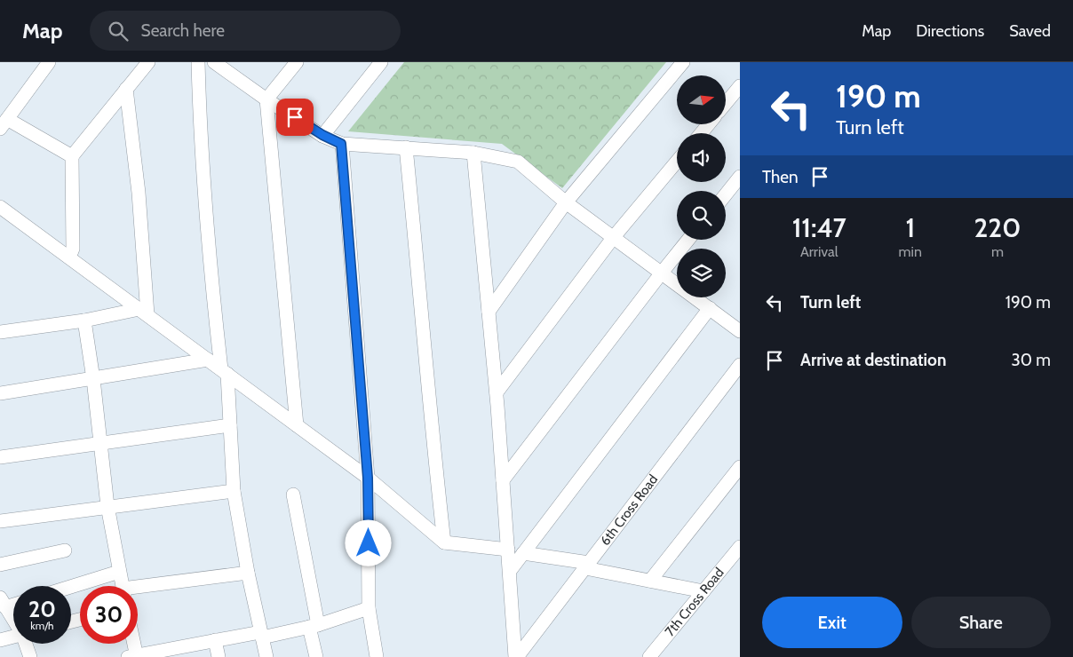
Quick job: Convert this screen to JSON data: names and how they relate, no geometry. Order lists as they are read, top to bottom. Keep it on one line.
{"streets":{"street":["6th Cross Road","7th Cross Road"]},"north":"right","page":{"header":"Map","search":"Search here","nav":["Map","Directions","Saved"],"turn":["190 m","Turn left"],"then":"Then","eta":["11:47","Arrival","1","min","220","m"],"list":[{"name":"Turn left","value":"190 m"},{"name":"Arrive at destination","value":"30 m"}],"speed":"20 km/h","limit":"30","buttons":["Exit","Share"]}}
